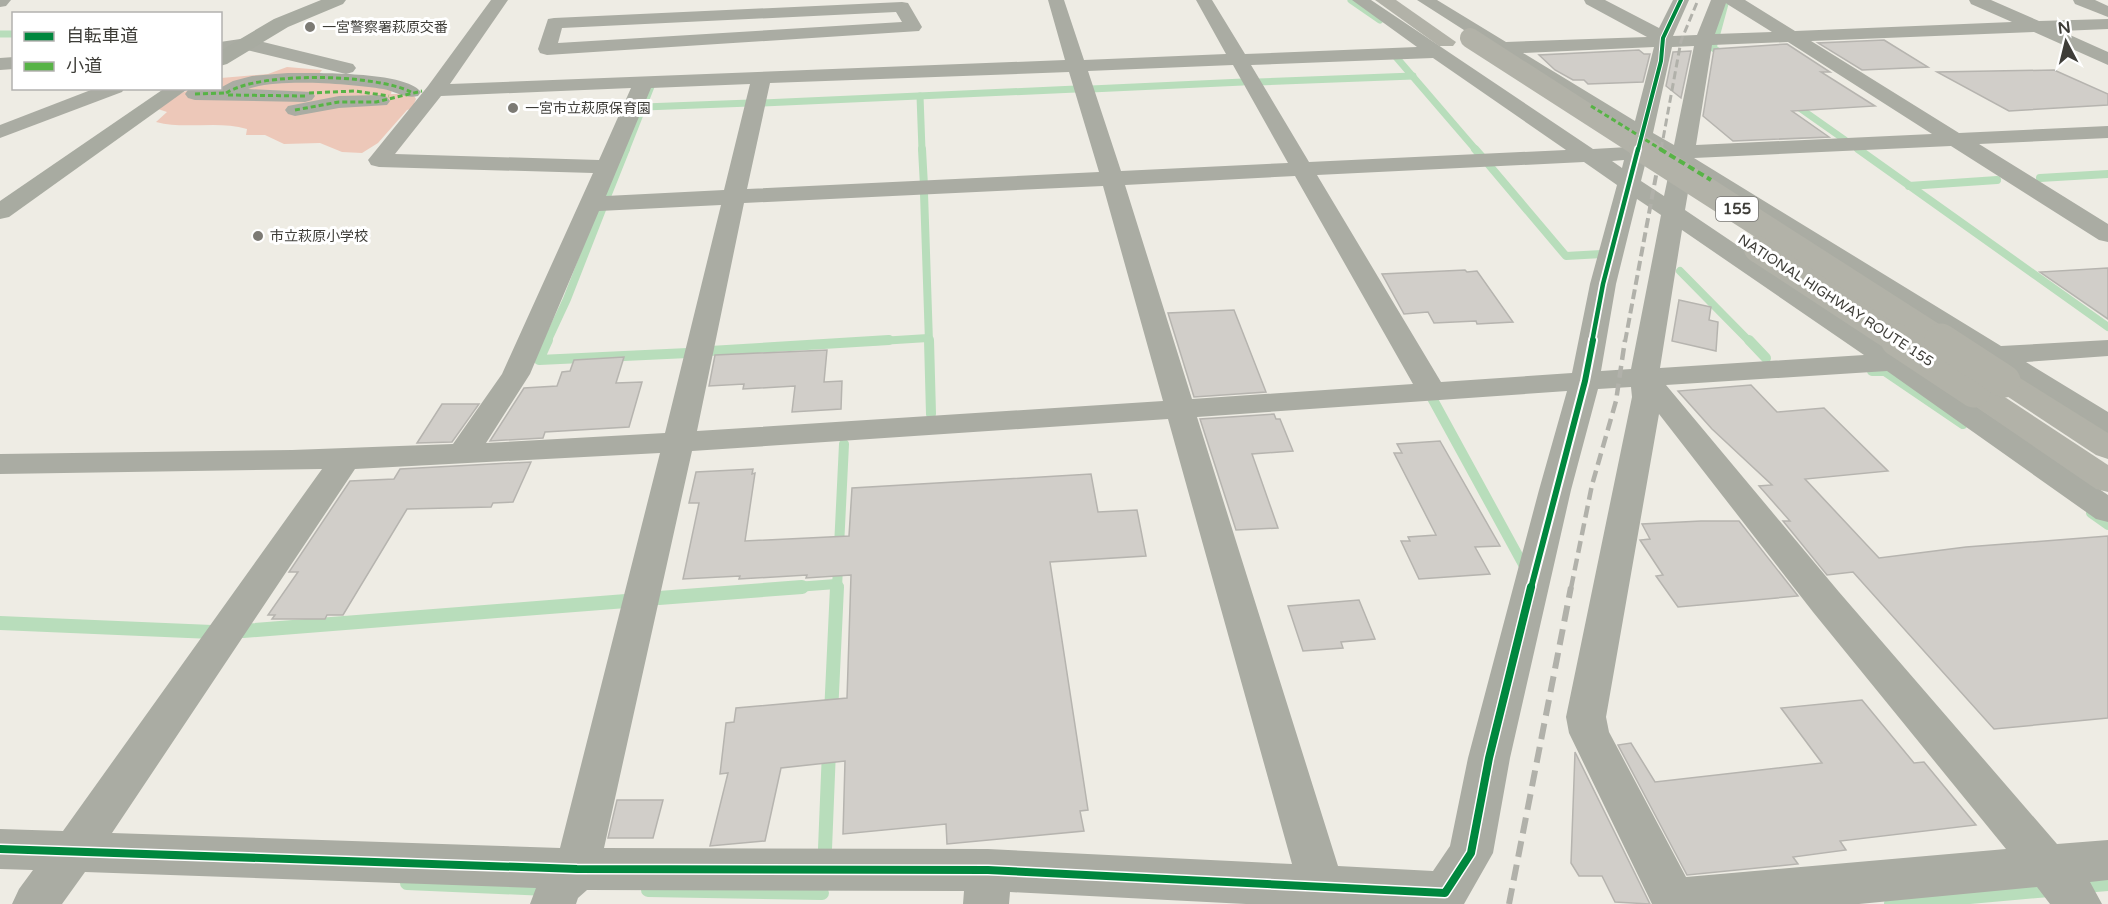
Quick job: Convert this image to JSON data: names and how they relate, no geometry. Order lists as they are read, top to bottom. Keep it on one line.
{"streets":{"highway":["155","NATIONAL HIGHWAY ROUTE 155"]},"places":["一宮警察署萩原交番","一宮市立萩原保育園","市立萩原小学校"],"legend":["自転車道","小道"],"north":"top"}
